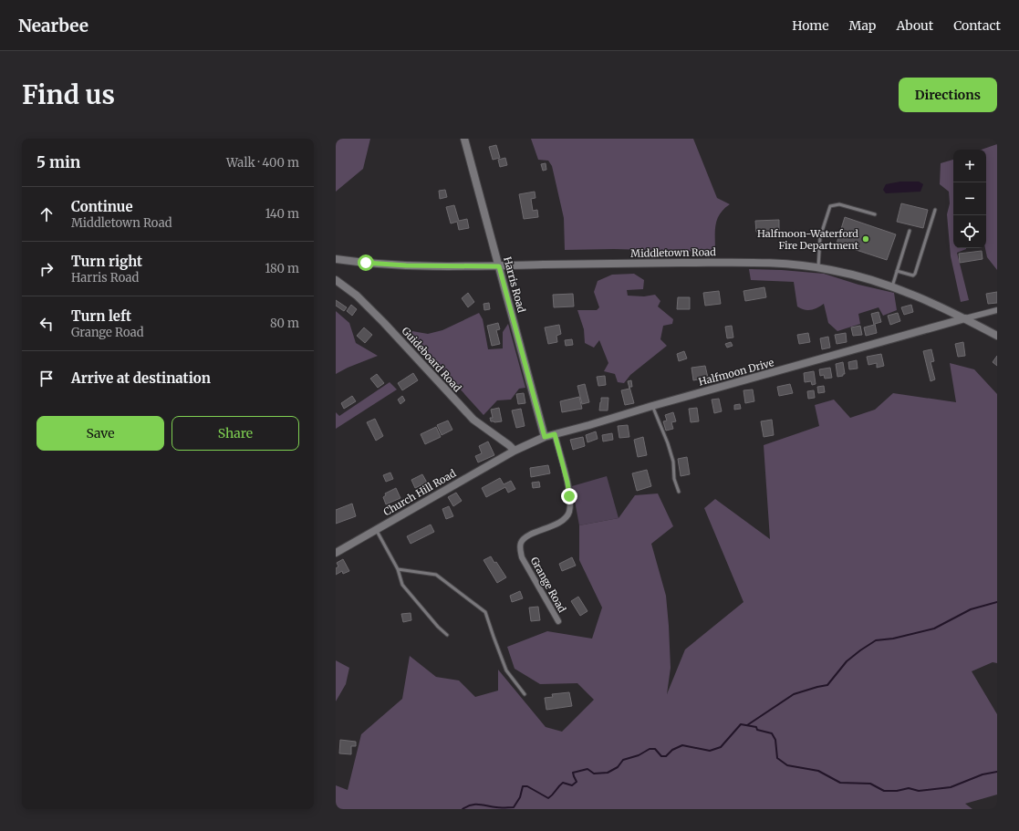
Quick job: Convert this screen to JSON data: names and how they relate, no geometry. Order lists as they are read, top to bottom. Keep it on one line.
{"streets":{"street":["Middletown Road","Harris Road","Guideboard Road","Halfmoon Drive","Church Hill Road","Grange Road"]},"crossings":[["Middletown Road","Harris Road"],["Middletown Road","Halfmoon Drive"],["Harris Road","Halfmoon Drive"],["Guideboard Road","Halfmoon Drive"],["Guideboard Road","Church Hill Road"],["Halfmoon Drive","Church Hill Road"],["Halfmoon Drive","Grange Road"]],"places":["Halfmoon-Waterford Fire Department"],"page":{"header":"Nearbee","nav":["Home","Map","About","Contact"],"buttons":["Directions",["Save","Share"]],"title":"Find us","heading":["5 min","Walk · 400 m"],"map_buttons":["+","−"],"list":[["Continue","Middletown Road","140 m"],["Turn right","Harris Road","180 m"],["Turn left","Grange Road","80 m"],"Arrive at destination"]}}
